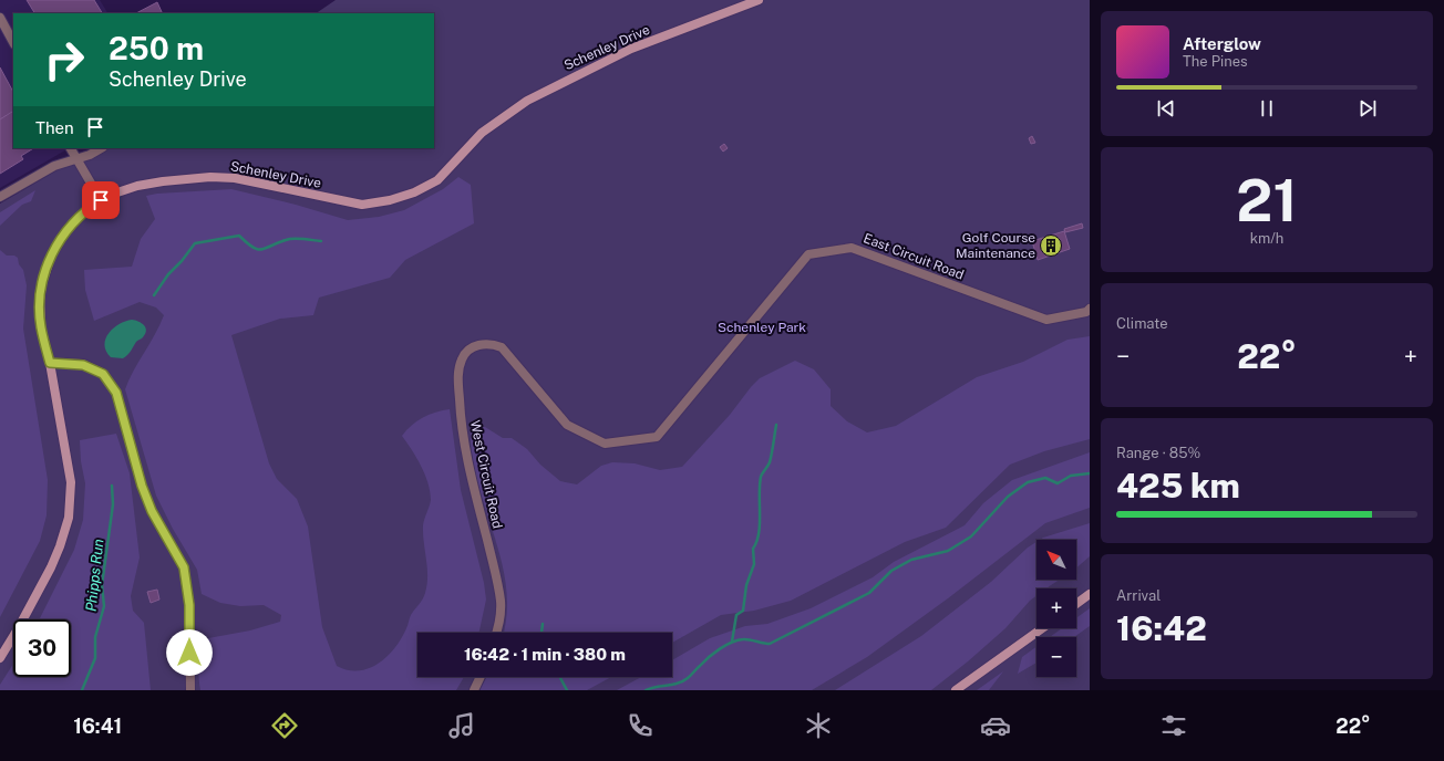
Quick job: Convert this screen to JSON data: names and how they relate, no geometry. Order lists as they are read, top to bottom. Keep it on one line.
{"streets":{"street":["Schenley Drive","East Circuit Road","West Circuit Road"]},"crossings":[["East Circuit Road","West Circuit Road"]],"water":["Phipps Run"],"parks":["Schenley Park"],"places":{"building":["Golf Course Maintenance"]},"north":"top left","page":{"turn":["250 m","Schenley Drive"],"song":["Afterglow","The Pines"],"then":"Then","tile":[["21","km/h"],"Climate",["Range · 85%","425 km"],["Arrival","16:42"]],"heat":["−","22°","+"],"map_buttons":["+","−"],"limit":"30","trip":"16:42 · 1 min · 380 m","tabs":["16:41","22°"]}}
